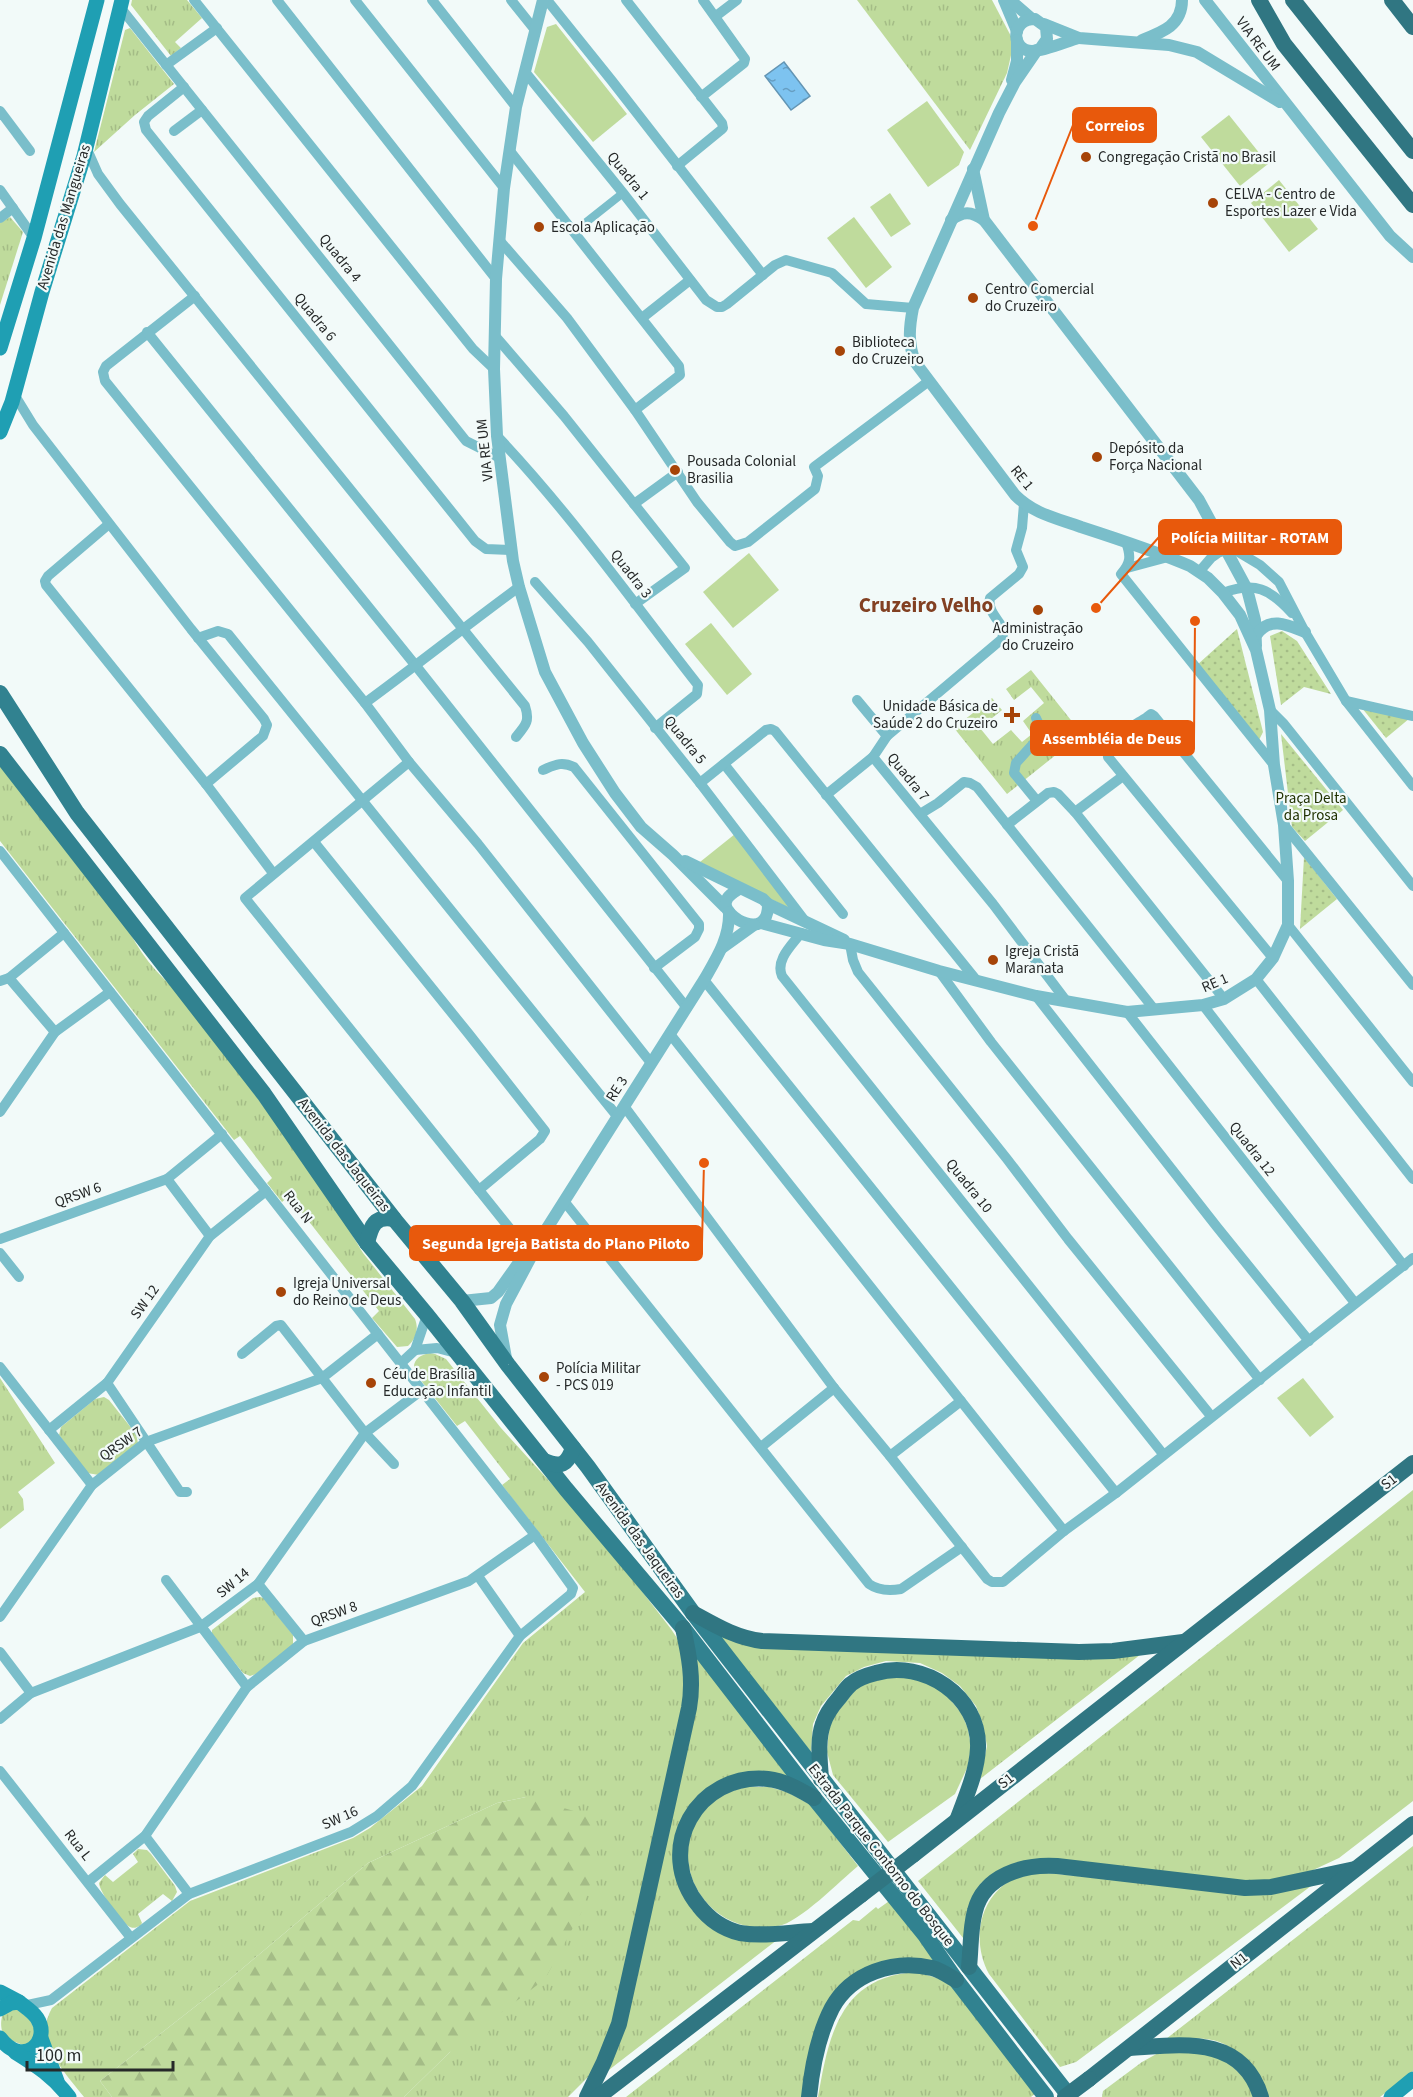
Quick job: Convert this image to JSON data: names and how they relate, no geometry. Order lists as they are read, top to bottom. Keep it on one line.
{"streets":{"highway":["S1","N1"],"main road":["Avenida das Mangueiras","Avenida das Jaqueiras","Estrada Parque Contorno do Bosque"],"street":["VIA RE UM","Quadra 1","Quadra 4","Quadra 6","RE 1","Quadra 3","Quadra 5","Quadra 7","RE 3","Quadra 12","Quadra 10","QRSW 6","Rua N","SW 12","QRSW 7","SW 14","QRSW 8","SW 16","Rua L"]},"crossings":[["VIA RE UM","Quadra 1"],["VIA RE UM","Quadra 4"],["VIA RE UM","Quadra 6"],["VIA RE UM","RE 1"],["VIA RE UM","Quadra 3"],["VIA RE UM","RE 3"],["Avenida das Mangueiras","Quadra 4"],["Quadra 4","Quadra 6"],["RE 1","Quadra 5"],["RE 1","Quadra 7"],["RE 1","RE 3"],["RE 1","Quadra 12"],["RE 1","Quadra 10"],["Quadra 3","Quadra 5"],["Quadra 5","Quadra 10"],["RE 3","Avenida das Jaqueiras"],["Avenida das Jaqueiras","Estrada Parque Contorno do Bosque"],["QRSW 6","Rua N"],["Rua N","SW 12"],["Rua N","QRSW 7"],["Rua N","SW 14"],["Rua N","QRSW 8"],["Rua N","SW 16"],["QRSW 8","Rua L"],["SW 16","Rua L"]],"districts":["Cruzeiro Velho"],"parks":["Praça Delta da Prosa"],"places":{"other":["Congregação Cristã no Brasil","CELVA - Centro de Esportes Lazer e Vida","Correios","Escola Aplicação","Centro Comercial do Cruzeiro","Biblioteca do Cruzeiro","Depósito da Força Nacional","Pousada Colonial Brasilia","Polícia Militar - ROTAM","Administração do Cruzeiro","Assembléia de Deus","Igreja Cristã Maranata","Segunda Igreja Batista do Plano Piloto","Igreja Universal do Reino de Deus","Polícia Militar - PCS 019","Céu de Brasília Educação Infantil"],"health":["Unidade Básica de Saúde 2 do Cruzeiro"]},"scale_bar":"100 m"}
